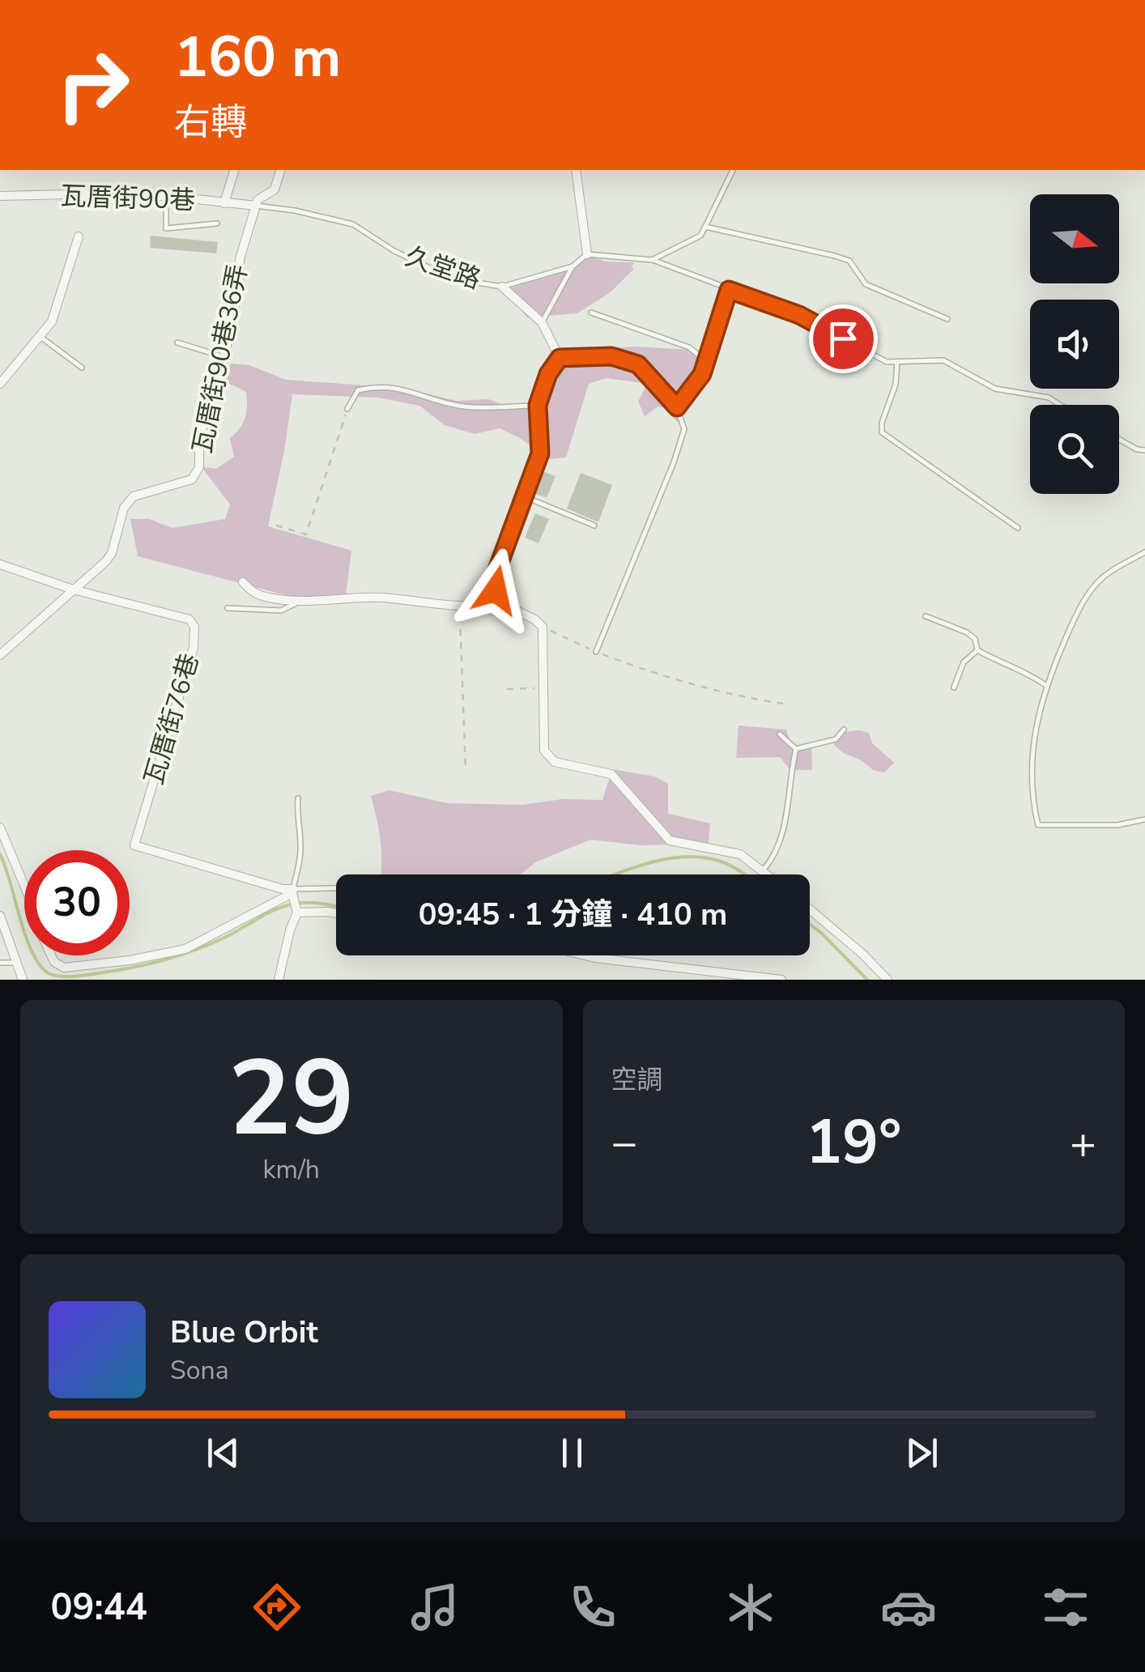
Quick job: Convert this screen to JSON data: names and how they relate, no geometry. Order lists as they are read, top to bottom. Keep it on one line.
{"streets":{"street":["瓦厝街90巷","瓦厝街90巷36弄","瓦厝街76巷"],"lane":["久堂路"]},"crossings":[["瓦厝街90巷","久堂路"],["瓦厝街90巷","瓦厝街90巷36弄"],["久堂路","瓦厝街90巷36弄"],["瓦厝街90巷36弄","瓦厝街76巷"]],"north":"right","page":{"turn":["160 m","右轉"],"limit":"30","trip":"09:45 · 1 分鐘 · 410 m","tile":[["29","km/h"],"空調"],"heat":["−","19°","+"],"song":["Blue Orbit","Sona"],"tabs":"09:44"}}
